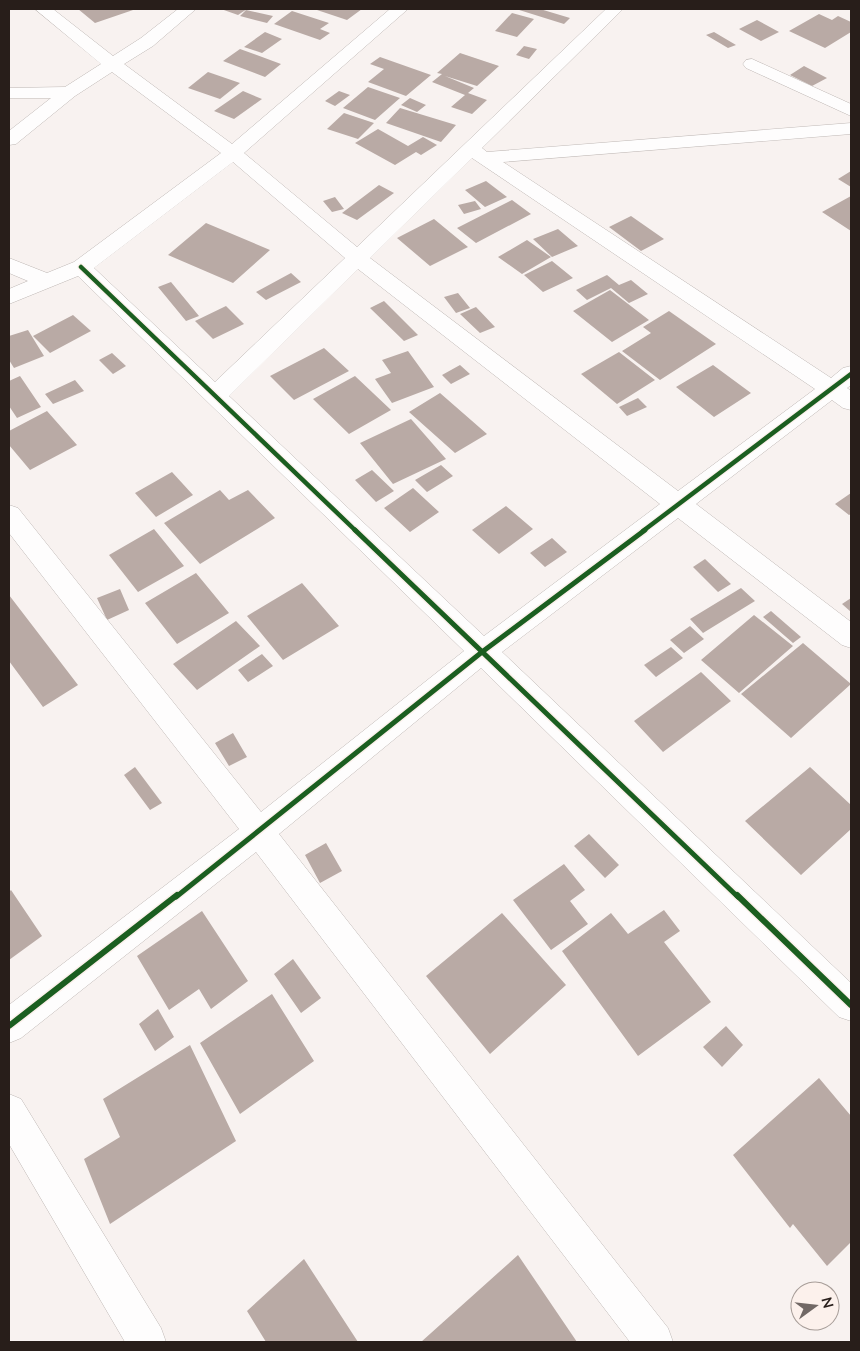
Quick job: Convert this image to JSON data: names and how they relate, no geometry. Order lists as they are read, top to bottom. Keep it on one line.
{"north":"right"}
